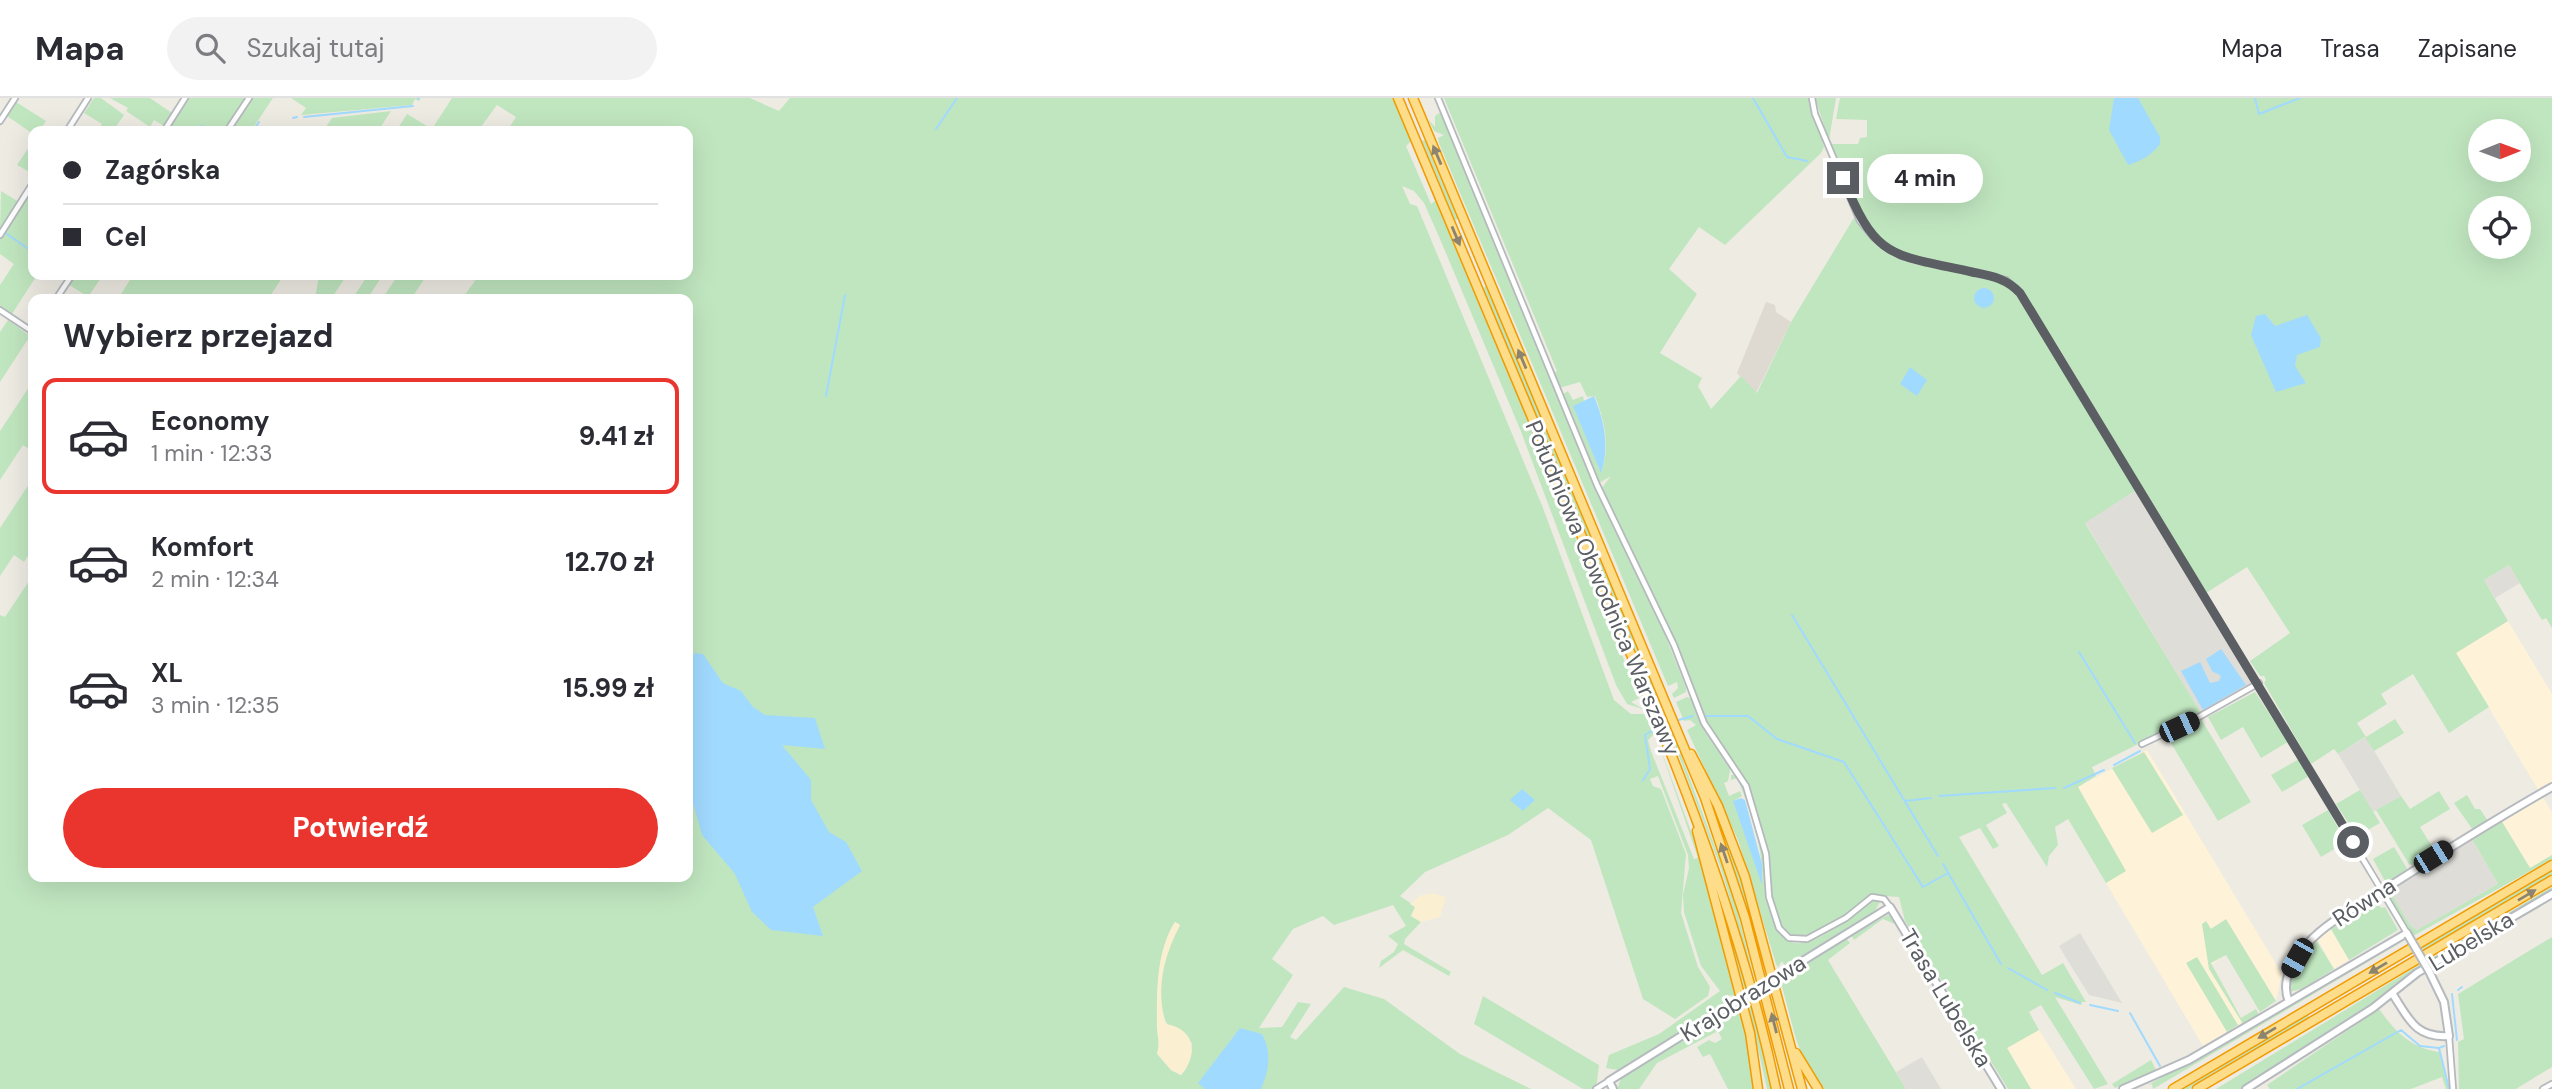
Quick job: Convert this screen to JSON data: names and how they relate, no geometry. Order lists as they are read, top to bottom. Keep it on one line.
{"streets":{"highway":["Południowa Obwodnica Warszawy"],"street":["Równa","Lubelska","Krajobrazowa","Trasa Lubelska"]},"crossings":[["Krajobrazowa","Trasa Lubelska"]],"north":"right","page":{"header":"Mapa","search":"Szukaj tutaj","nav":["Mapa","Trasa","Zapisane"],"banner":["Zagórska","Cel"],"bubble":"4 min","heading":"Wybierz przejazd","list":[{"name":"Economy","note":"1 min · 12:33","value":"9.41 zł"},{"name":"Komfort","note":"2 min · 12:34","value":"12.70 zł"},{"name":"XL","note":"3 min · 12:35","value":"15.99 zł"}],"buttons":"Potwierdź"}}
